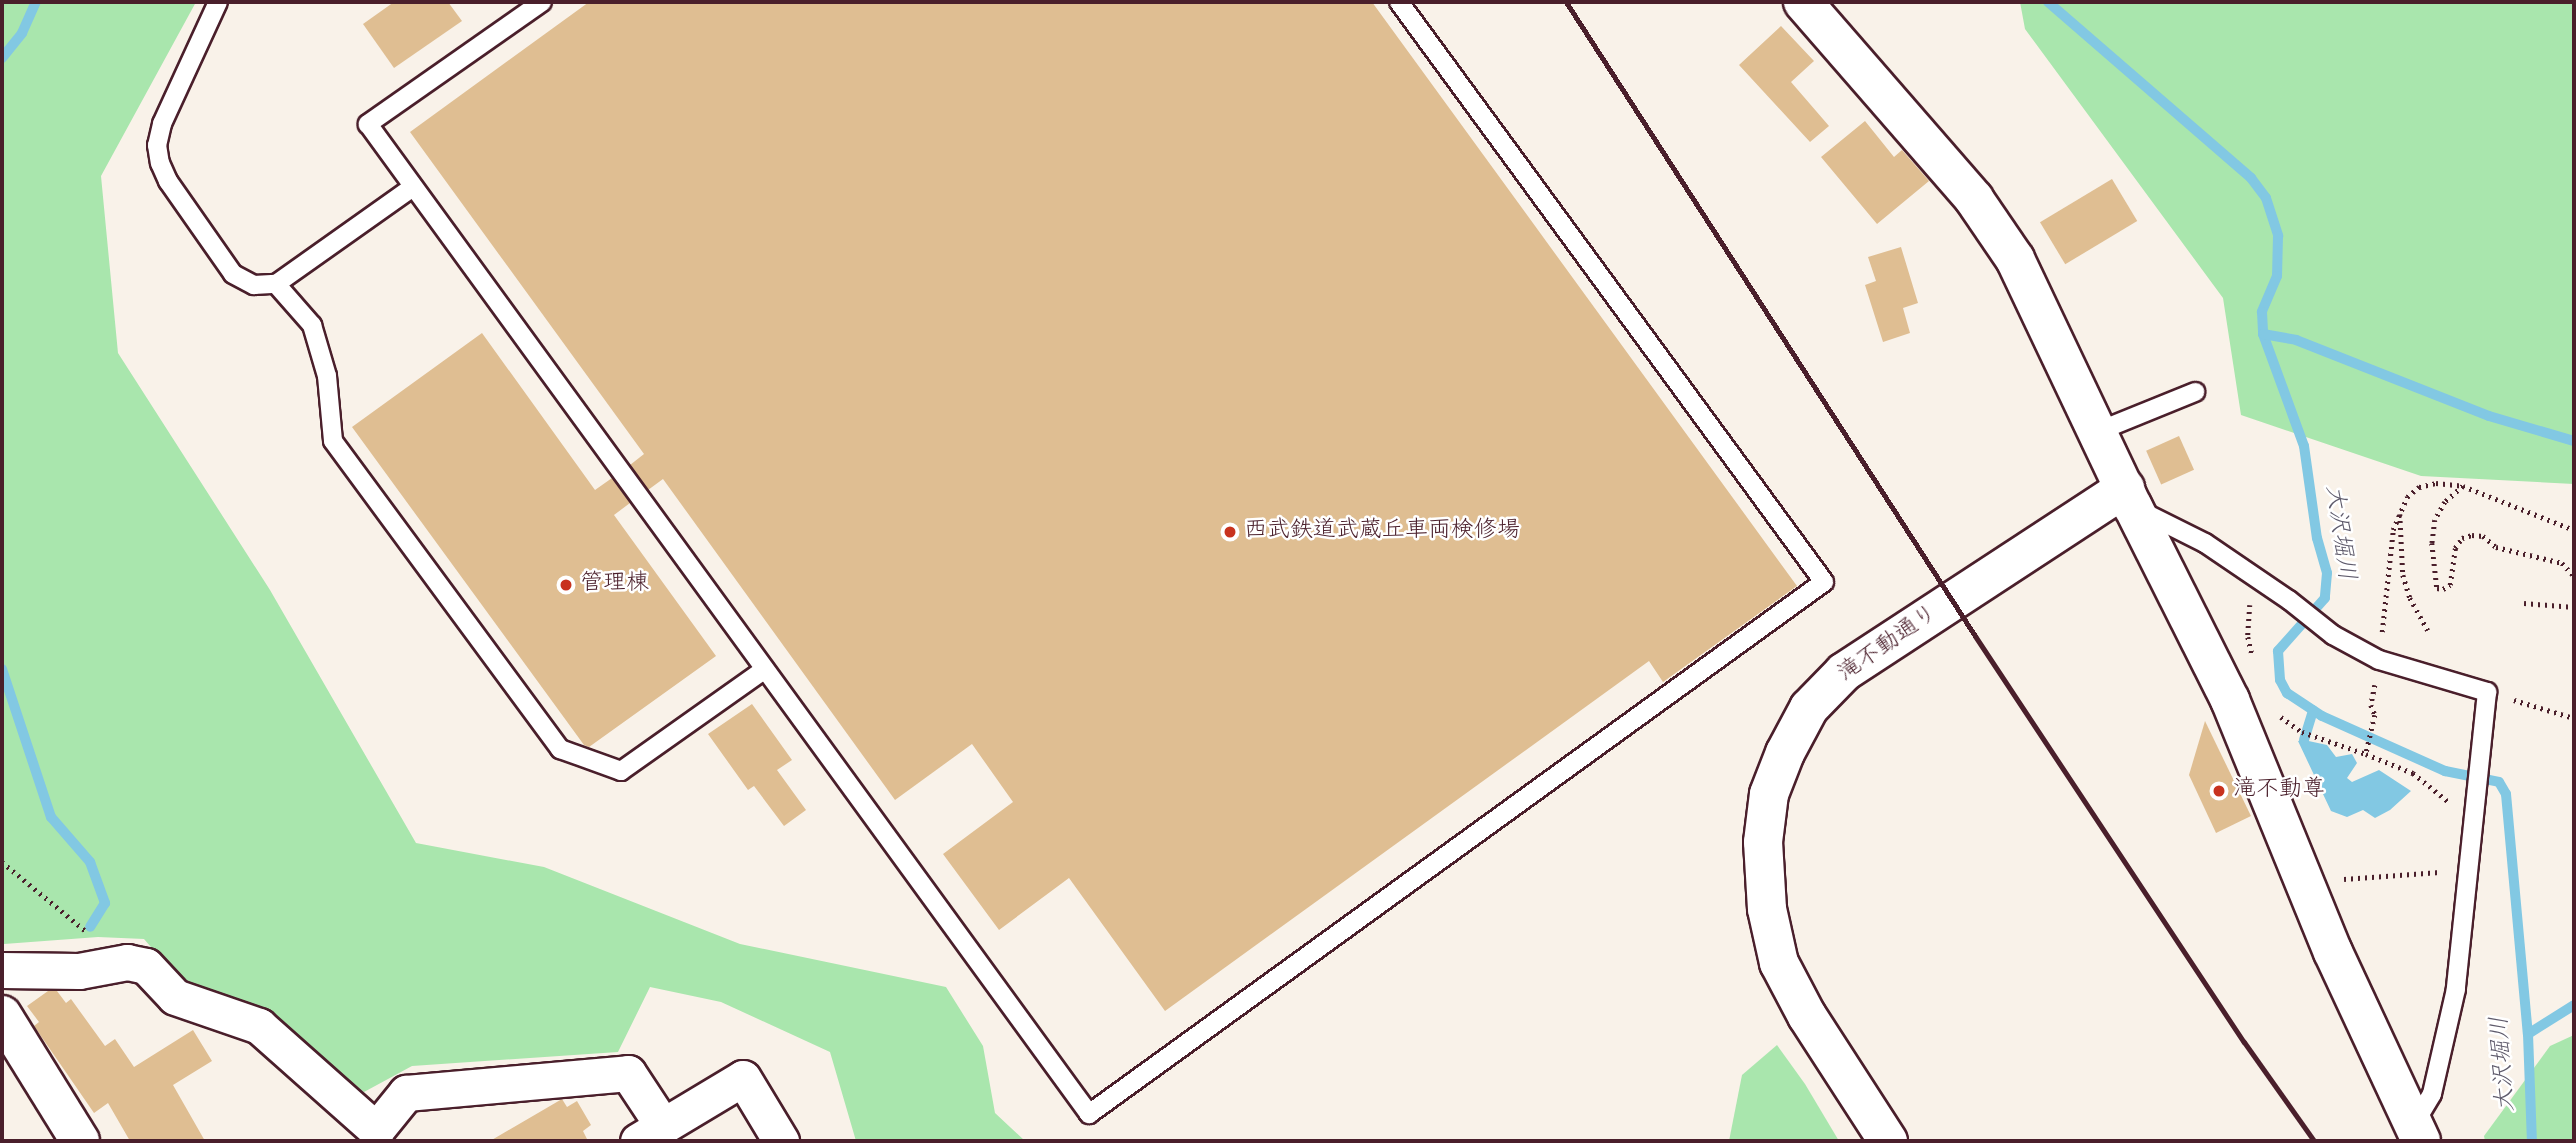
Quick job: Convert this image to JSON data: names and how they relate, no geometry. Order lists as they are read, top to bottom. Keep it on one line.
{"streets":{"street":["滝不動通り"]},"water":["大沢堀川"],"places":["西武鉄道武蔵丘車両検修場","管理棟","滝不動尊"]}
